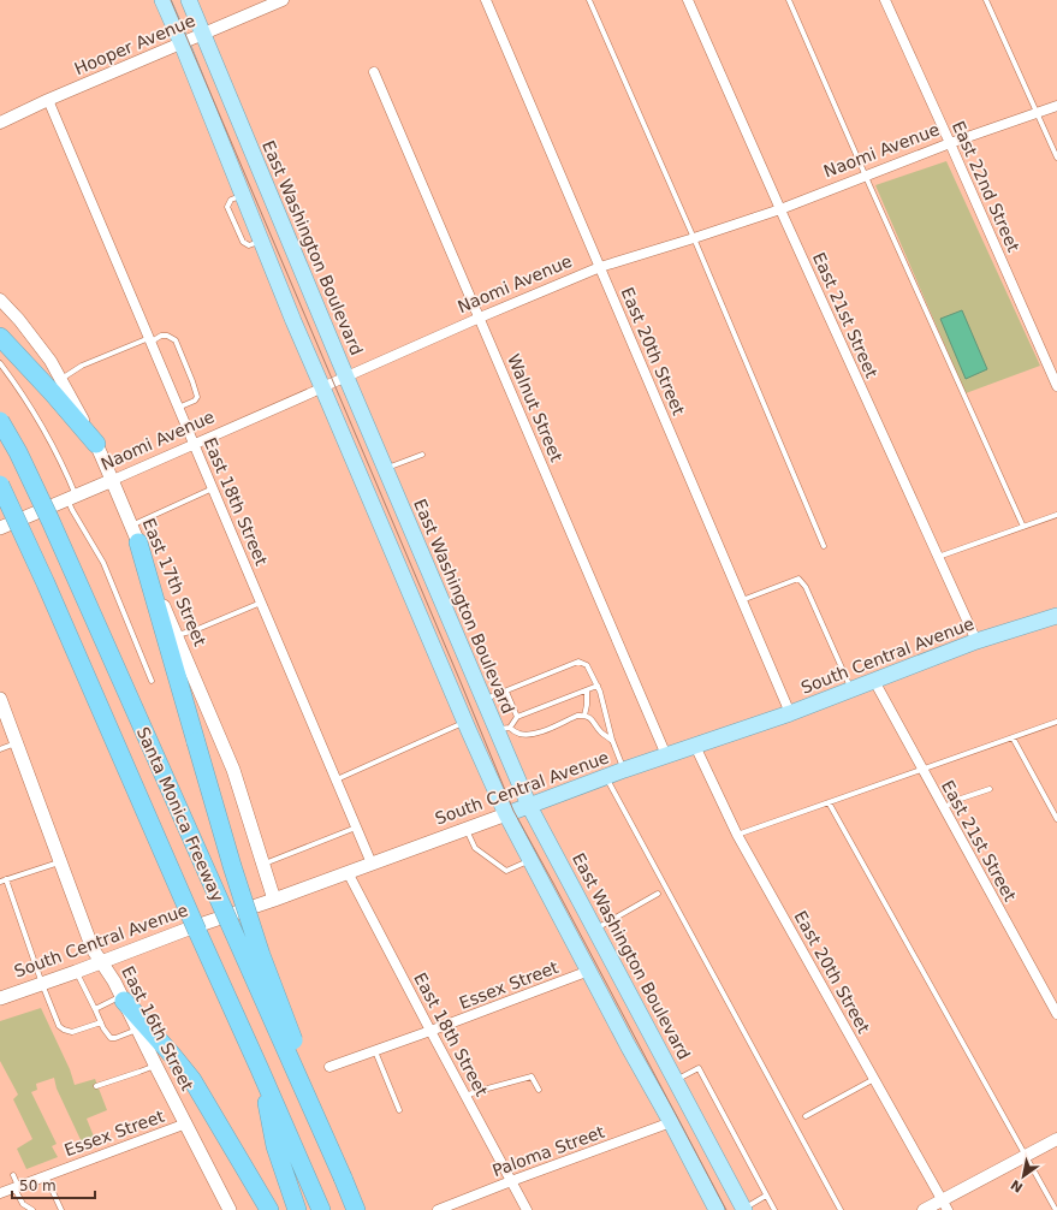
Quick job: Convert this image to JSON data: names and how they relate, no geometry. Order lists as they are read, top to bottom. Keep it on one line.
{"streets":{"highway":["Santa Monica Freeway"],"main road":["Naomi Avenue","East Washington Boulevard","East 17th Street","South Central Avenue","East 16th Street"],"street":["Hooper Avenue","East 22nd Street","East 21st Street","East 20th Street","Walnut Street","East 18th Street","Essex Street","Paloma Street"]},"crossings":[["Hooper Avenue","East Washington Boulevard"],["Hooper Avenue","East 18th Street"],["Naomi Avenue","East 22nd Street"],["Naomi Avenue","East Washington Boulevard"],["Naomi Avenue","East 21st Street"],["Naomi Avenue","East 20th Street"],["Naomi Avenue","Walnut Street"],["Naomi Avenue","East 18th Street"],["Naomi Avenue","East 17th Street"],["East Washington Boulevard","South Central Avenue"],["East 21st Street","South Central Avenue"],["East 20th Street","South Central Avenue"],["Walnut Street","South Central Avenue"],["East 18th Street","South Central Avenue"],["East 18th Street","Essex Street"],["East 18th Street","Paloma Street"],["East 17th Street","South Central Avenue"],["South Central Avenue","East 16th Street"],["Essex Street","East 16th Street"]],"scale_bar":"50 m","north":"bottom left"}
